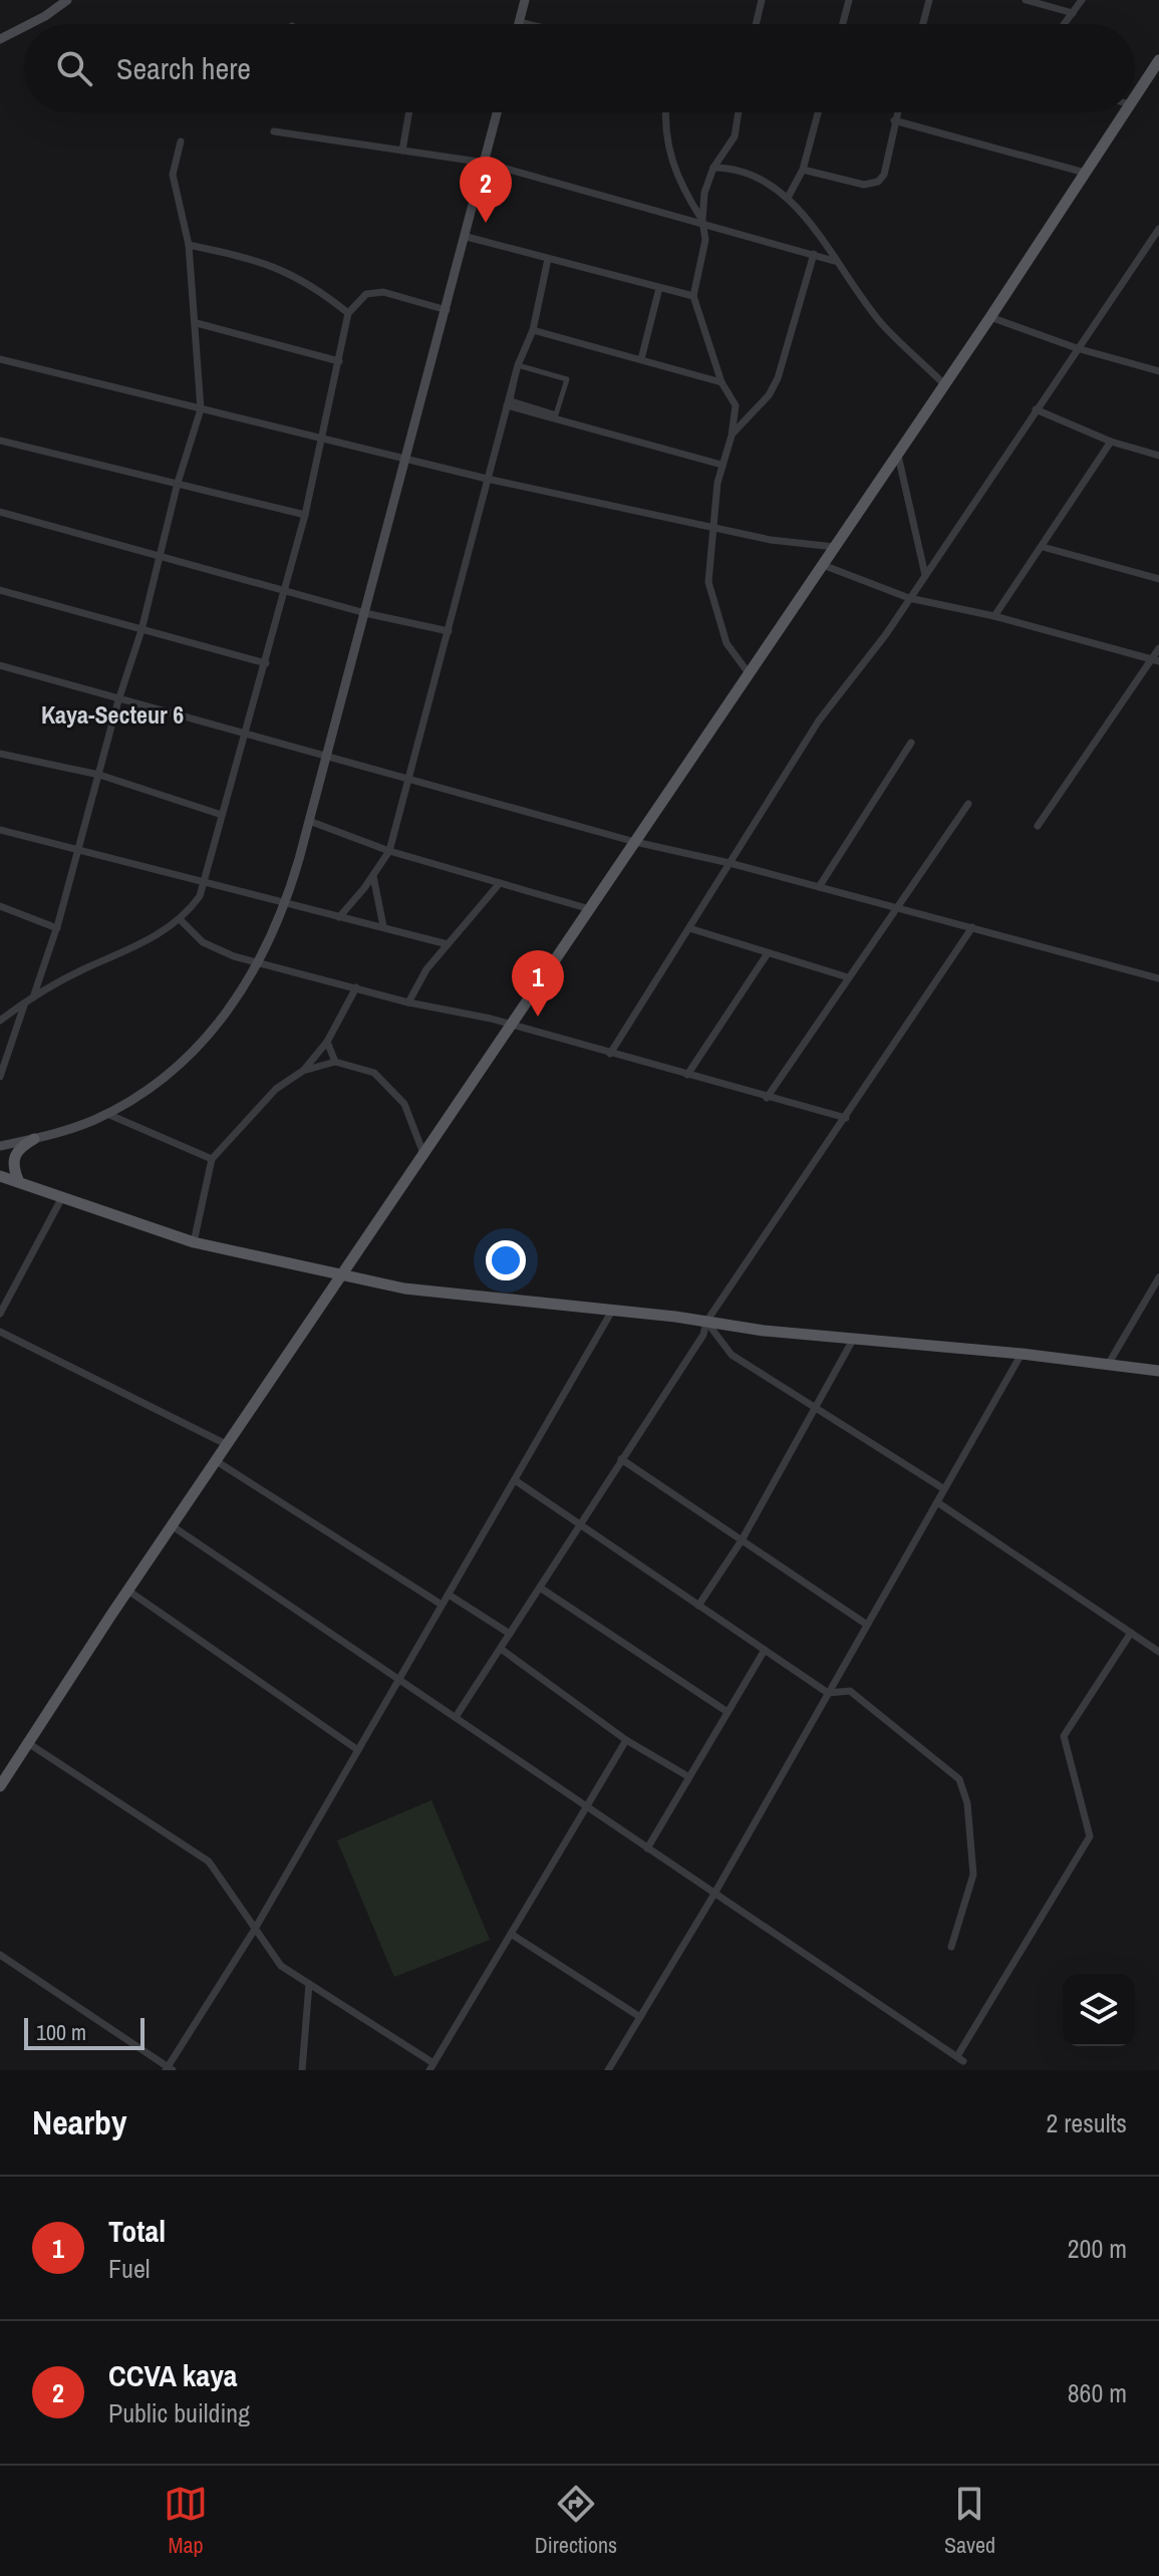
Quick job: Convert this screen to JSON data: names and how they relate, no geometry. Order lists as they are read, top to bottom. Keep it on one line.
{"districts":["Kaya-Secteur 6"],"scale_bar":"100 m","page":{"search":"Search here","pins":["2","1"],"scale":"100 m","heading":["Nearby","2 results"],"list":[{"mark":"1","name":"Total","note":"Fuel","value":"200 m"},{"mark":"2","name":"CCVA kaya","note":"Public building","value":"860 m"}],"nav":["Map","Directions","Saved"]}}
